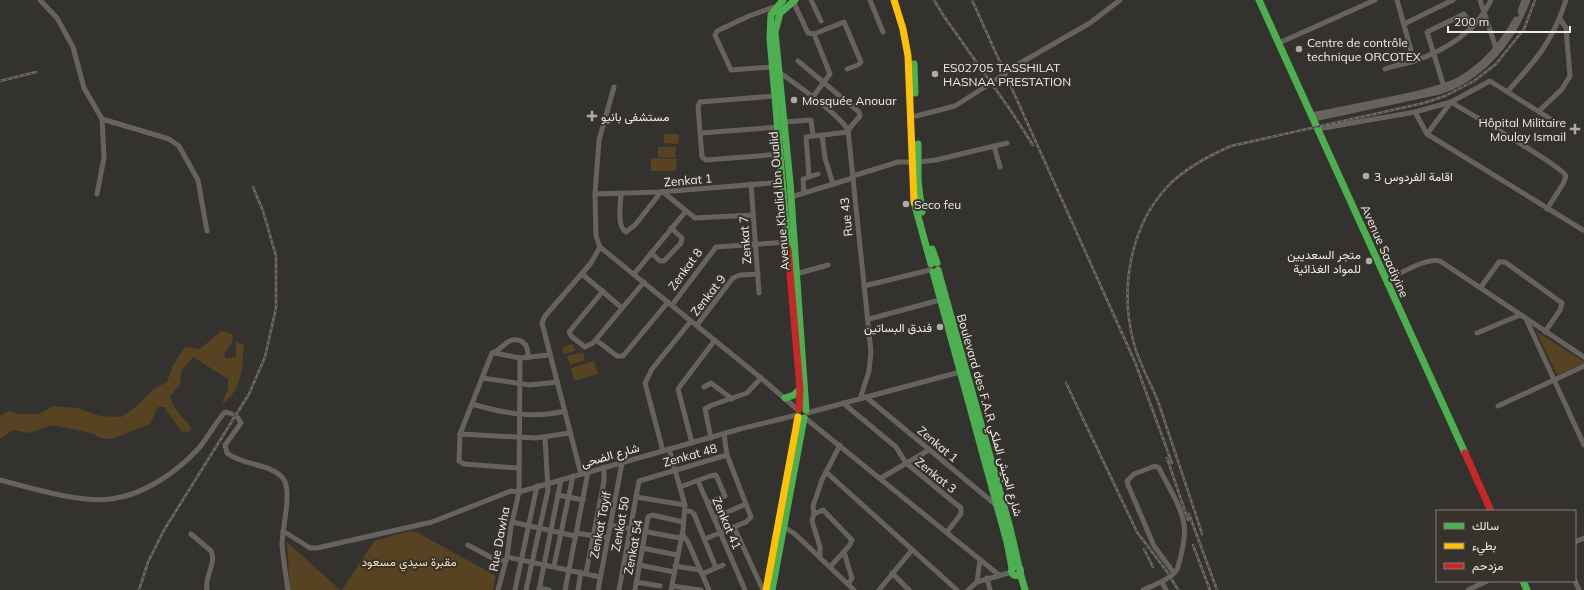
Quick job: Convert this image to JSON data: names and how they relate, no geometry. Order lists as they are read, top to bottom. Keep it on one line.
{"streets":{"main road":["Avenue Khalid Ibn Oualid","Avenue Saadiyine","Boulevard des F.A.R شارع الجيش الملكي"],"street":["Zenkat 1","Rue 43","Zenkat 7","Zenkat 8","Zenkat 9","شارع الضحى","Zenkat 48","Zenkat 3","Zenkat 41","Zenkat 50","Zenkat Tayif","Rue Dawha","Zenkat 54"]},"crossings":[["Zenkat 1","Avenue Khalid Ibn Oualid"],["Zenkat 1","Zenkat 7"],["Zenkat 1","Boulevard des F.A.R شارع الجيش الملكي"],["Zenkat 1","شارع الضحى"],["Avenue Khalid Ibn Oualid","Zenkat 8"],["Avenue Khalid Ibn Oualid","شارع الضحى"],["Rue 43","شارع الضحى"],["Zenkat 7","Zenkat 8"],["Zenkat 7","Zenkat 9"],["Boulevard des F.A.R شارع الجيش الملكي","شارع الضحى"],["شارع الضحى","Zenkat 48"],["شارع الضحى","Zenkat 3"],["شارع الضحى","Zenkat Tayif"],["شارع الضحى","Rue Dawha"],["Zenkat 48","Zenkat 50"]],"parks":["مقبرة سيدي مسعود"],"places":{"other":["Centre de contrôle technique ORCOTEX","ES02705 TASSHILAT HASNAA PRESTATION","Mosquée Anouar","اقامة الفردوس 3","Seco feu","متجر السعديين للمواد الغذائية","فندق البساتين"],"health":["مستشفى بانيو","Hôpital Militaire Moulay Ismail"]},"legend":["سالك","بطيء","مزدحم"],"scale_bar":"200 m"}
